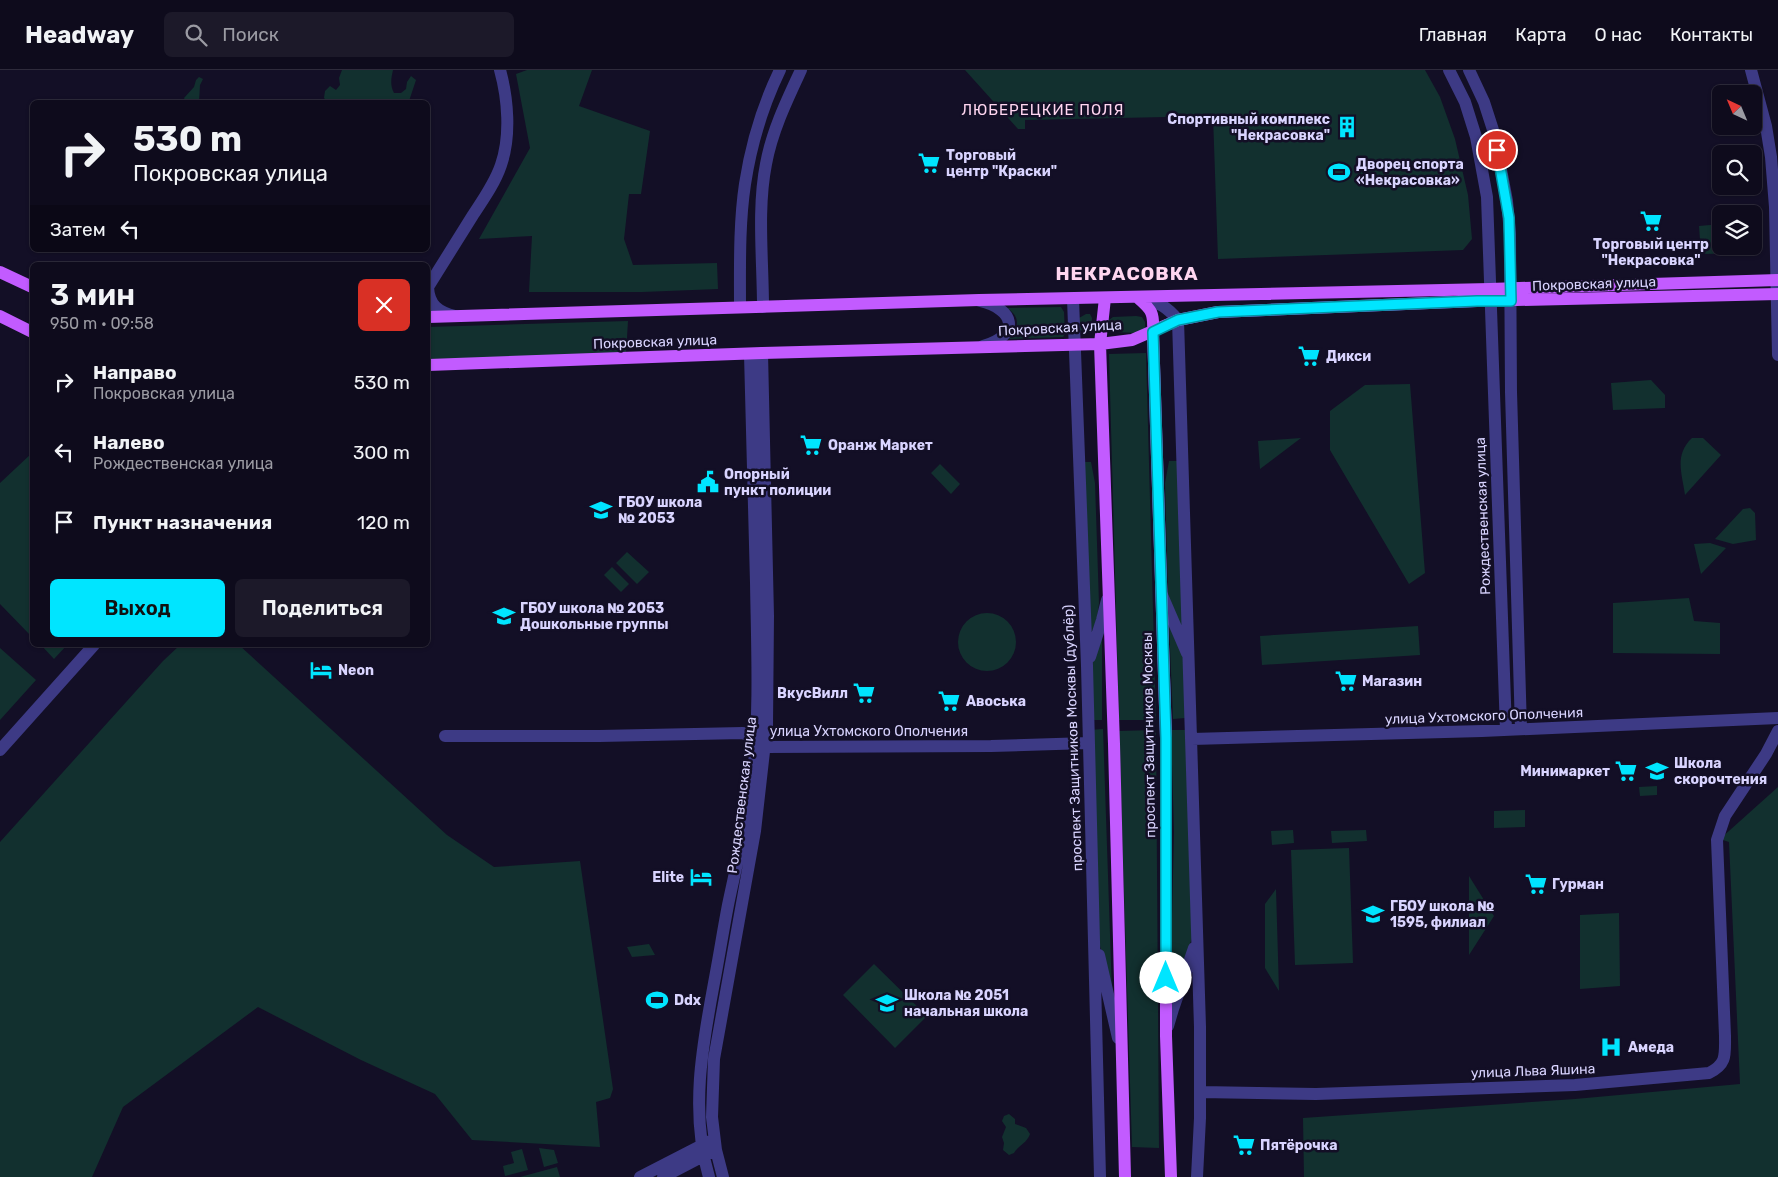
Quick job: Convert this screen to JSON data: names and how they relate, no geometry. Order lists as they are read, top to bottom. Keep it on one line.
{"streets":{"main road":["Покровская улица","проспект Защитников Москвы"],"street":["Рождественская улица","улица Ухтомского Ополчения","проспект Защитников Москвы (дублёр)","улица Льва Яшина"]},"crossings":[["Покровская улица","Рождественская улица"],["Покровская улица","проспект Защитников Москвы"],["Покровская улица","проспект Защитников Москвы (дублёр)"],["Рождественская улица","улица Ухтомского Ополчения"],["улица Ухтомского Ополчения","проспект Защитников Москвы (дублёр)"]],"districts":["ЛЮБЕРЕЦКИЕ ПОЛЯ","НЕКРАСОВКА"],"places":{"building":["Спортивный комплекс \"Некрасовка\""],"supermarket":["Торговый центр \"Краски\"","Торговый центр \"Некрасовка\"","Дикси","Оранж Маркет","Магазин","ВкусВилл","Авоська","Минимаркет","Гурман","Пятёрочка"],"sports":["Дворец спорта «Некрасовка»","Ddx"],"public building":["Опорный пункт полиции"],"school or university":["ГБОУ школа № 2053","ГБОУ школа № 2053 Дошкольные группы","Школа скорочтения","ГБОУ школа № 1595, филиал","Школа № 2051 начальная школа"],"hotel":["Neon","Elite"],"hospital":["Амеда"]},"north":"top left","page":{"header":"Headway","search":"Поиск","nav":["Главная","Карта","О нас","Контакты"],"turn":["530 m","Покровская улица"],"then":"Затем","heading":["3 мин","950 m · 09:58"],"list":[{"name":"Направо","note":"Покровская улица","value":"530 m"},{"name":"Налево","note":"Рождественская улица","value":"300 m"},{"name":"Пункт назначения","value":"120 m"}],"buttons":["Выход","Поделиться"]}}
